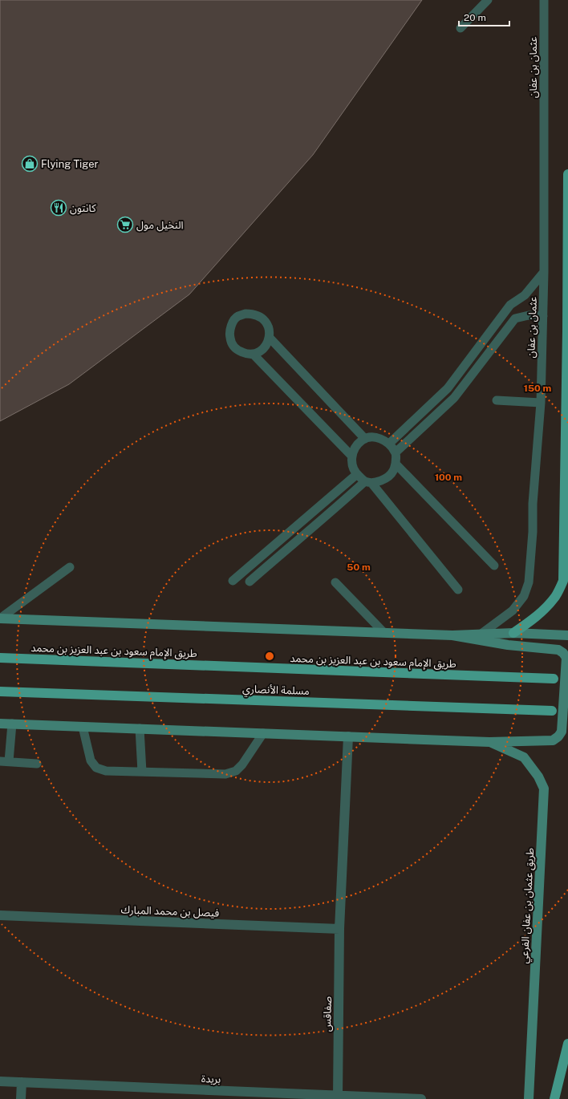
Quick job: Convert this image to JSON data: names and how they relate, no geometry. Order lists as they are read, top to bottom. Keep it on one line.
{"streets":{"main road":["طريق الإمام سعود بن عبد العزيز بن محمد","مسلمة الأنصاري"],"street":["طريق عثمان بن عفان الفرعي","فيصل بن محمد المبارك","صفاقس","بريدة"],"lane":["عثمان بن عفان"]},"crossings":[["فيصل بن محمد المبارك","صفاقس"],["صفاقس","بريدة"]],"places":{"shop":["Flying Tiger"],"restaurant":["كانتون"],"supermarket":["النخيل مول"]},"scale_bar":"20 m","rings":["150 m","100 m","50 m"]}
